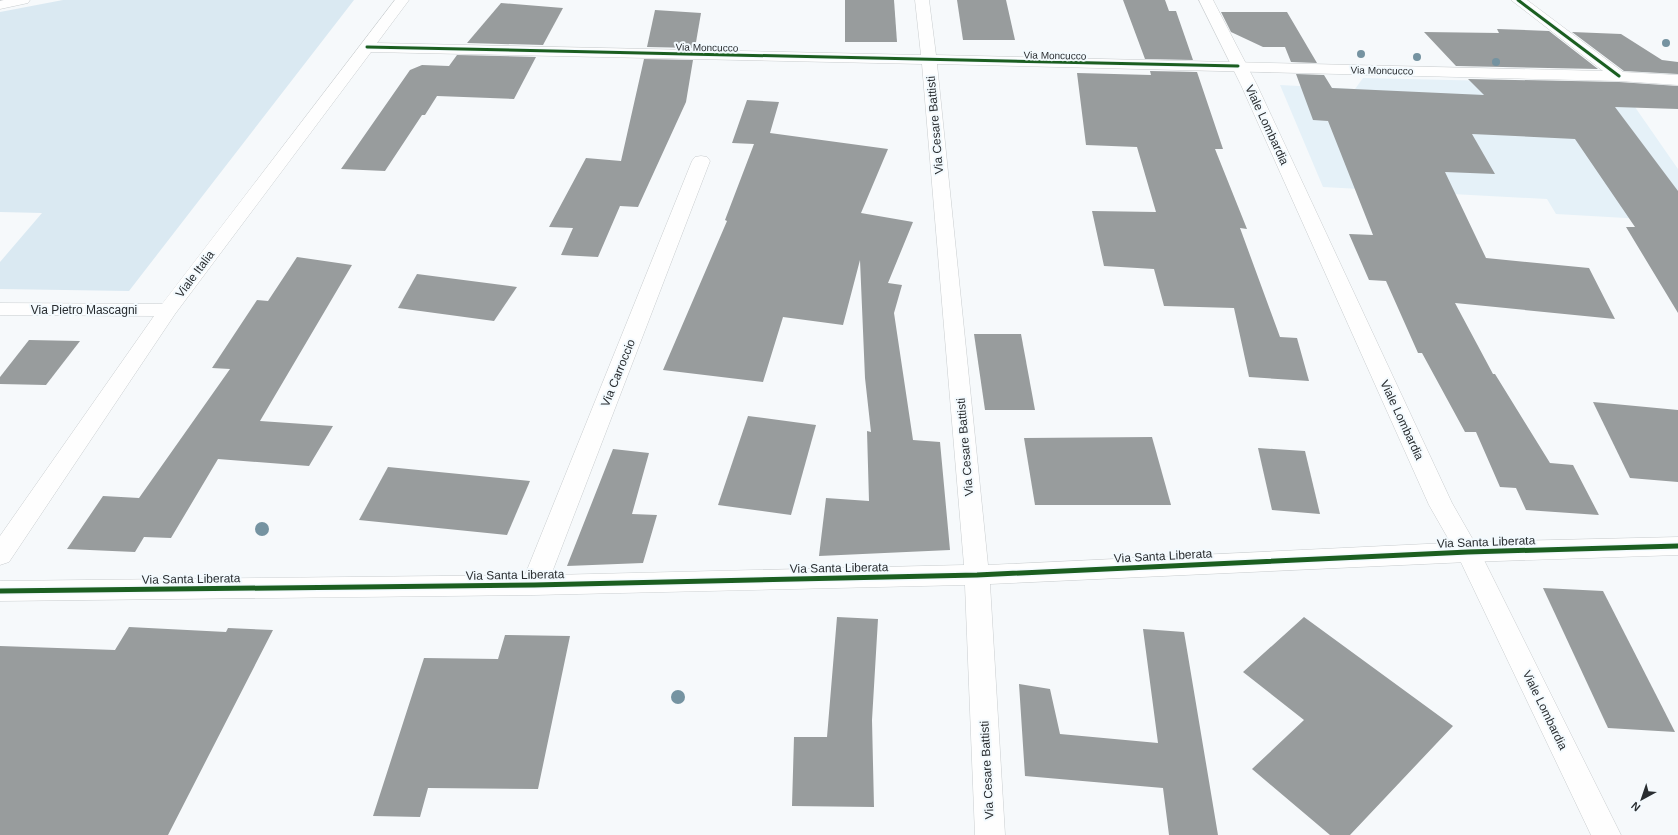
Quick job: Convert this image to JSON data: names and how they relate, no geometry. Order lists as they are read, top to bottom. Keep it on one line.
{"streets":{"street":["Via Moncucco","Via Cesare Battisti","Viale Lombardia","Viale Italia","Via Pietro Mascagni","Via Carroccio","Via Santa Liberata"]},"crossings":[["Via Moncucco","Via Cesare Battisti"],["Via Moncucco","Viale Lombardia"],["Via Moncucco","Viale Italia"],["Via Cesare Battisti","Via Santa Liberata"],["Viale Lombardia","Via Santa Liberata"],["Viale Italia","Via Pietro Mascagni"],["Via Carroccio","Via Santa Liberata"]],"north":"bottom left"}
